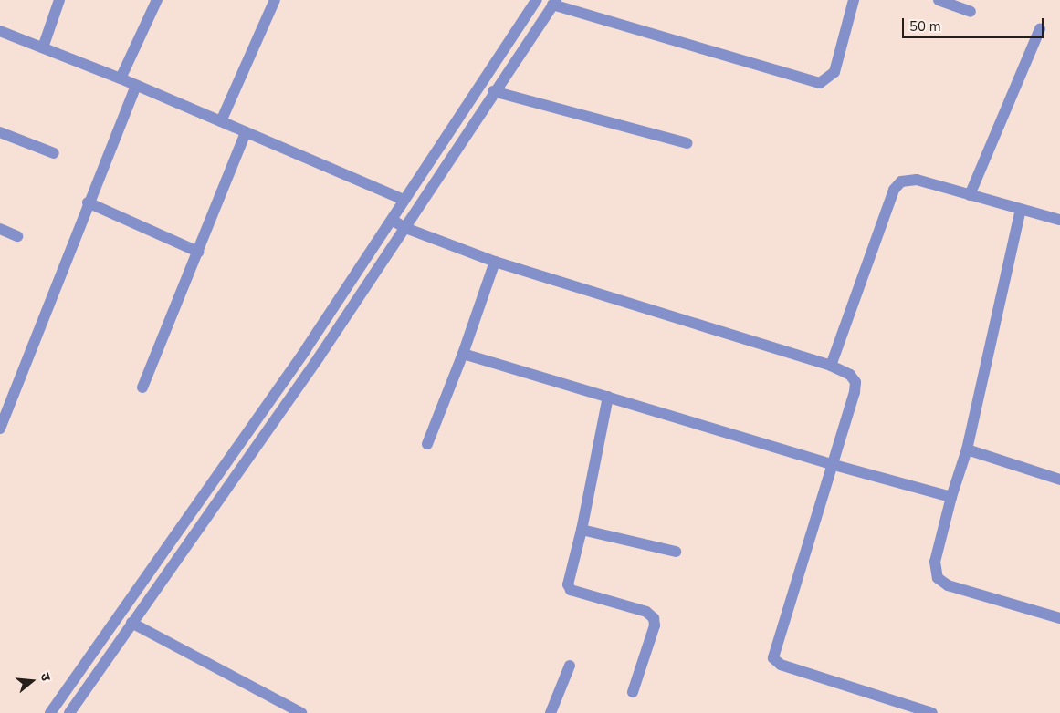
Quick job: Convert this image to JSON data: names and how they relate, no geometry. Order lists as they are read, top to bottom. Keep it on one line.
{"scale_bar":"50 m","north":"right"}
